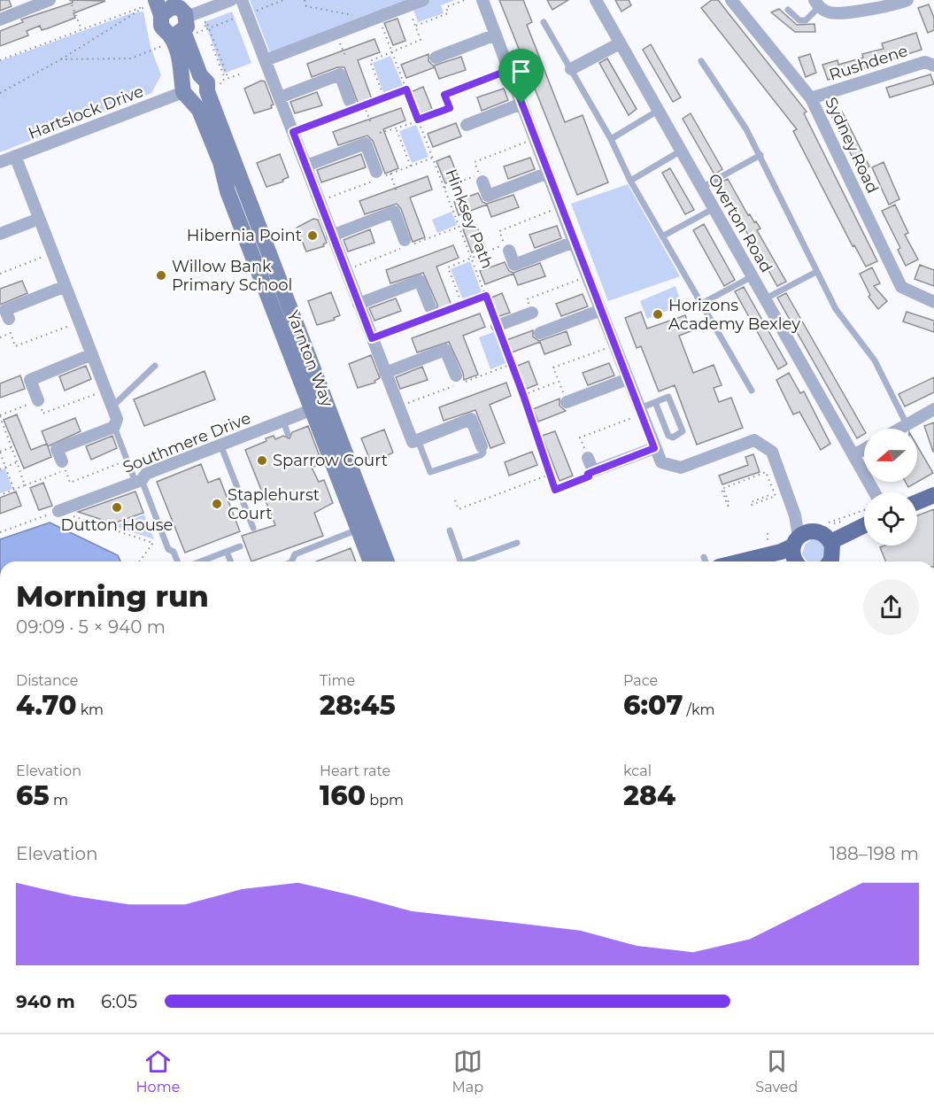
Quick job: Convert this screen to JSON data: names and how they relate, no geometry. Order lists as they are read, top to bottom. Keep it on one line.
{"streets":{"street":["Rushdene","Hartslock Drive","Sydney Road","Overton Road","Yarnton Way","Southmere Drive"],"path":["Hinksey Path"]},"crossings":[["Rushdene","Sydney Road"],["Hartslock Drive","Yarnton Way"],["Yarnton Way","Southmere Drive"]],"places":["Hibernia Point","Willow Bank Primary School","Horizons Academy Bexley","Sparrow Court","Staplehurst Court","Dutton House"],"north":"left","page":{"heading":["Morning run","09:09 · 5 × 940 m"],"stats":[["Distance","4.70 km"],["Time","28:45"],["Pace","6:07 /km"],["Elevation","65 m"],["Heart rate","160 bpm"],["kcal","284"]],"chart":["Elevation","188–198 m"],"list":[{"name":"940 m","note":"6:05"}],"tabs":["Home","Map","Saved"]}}
